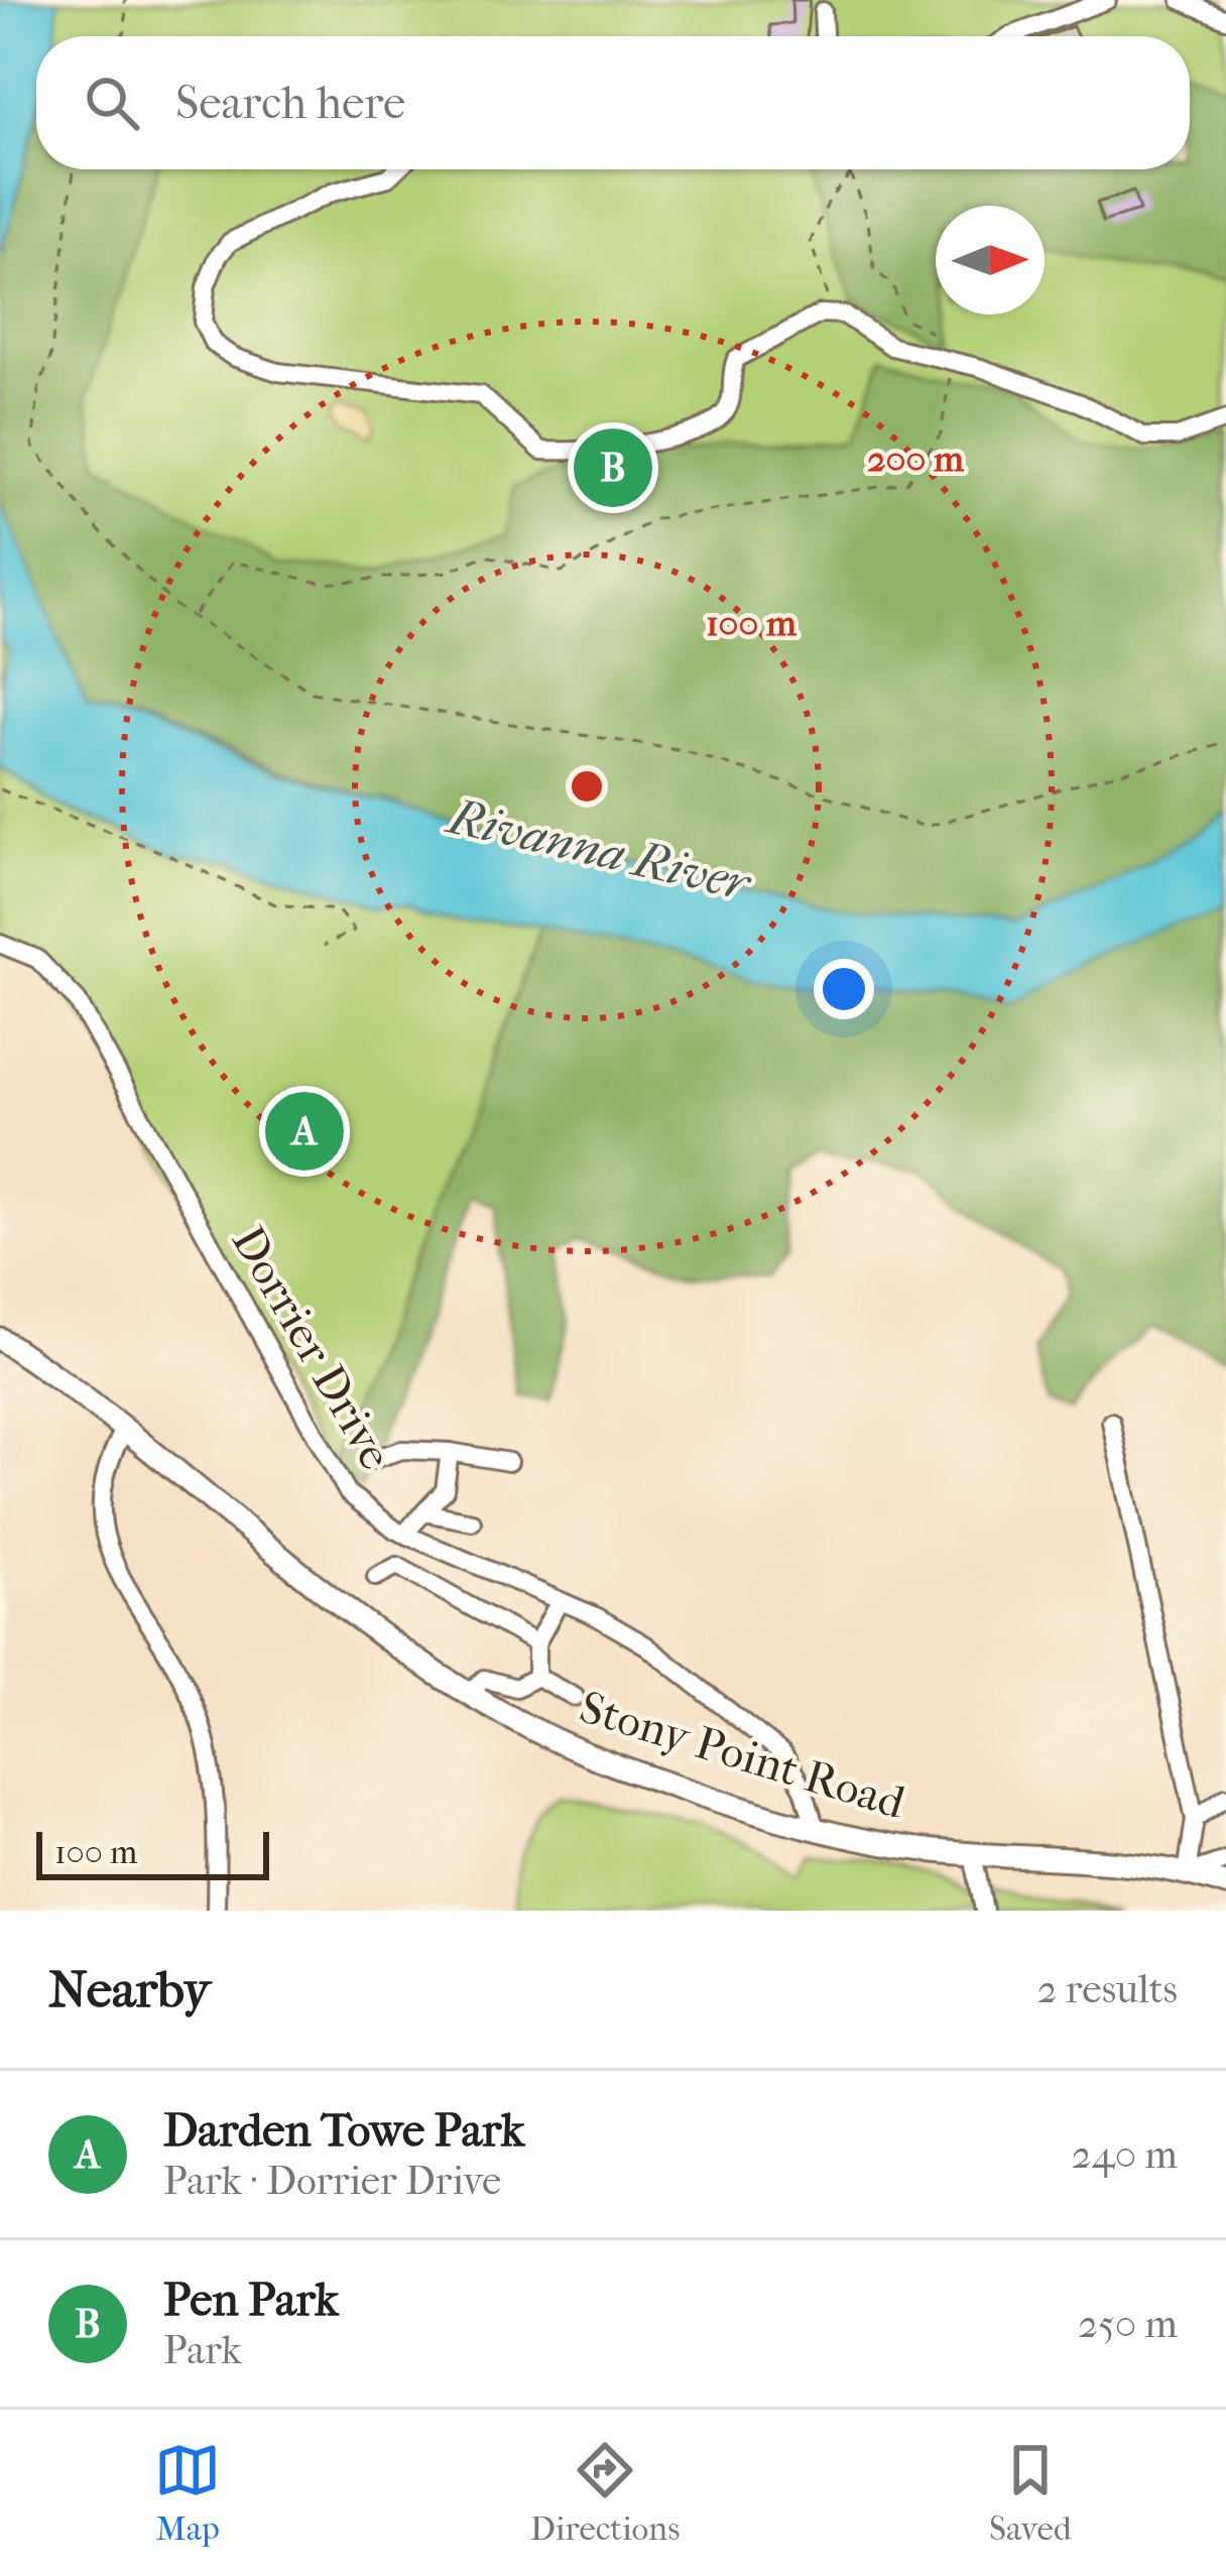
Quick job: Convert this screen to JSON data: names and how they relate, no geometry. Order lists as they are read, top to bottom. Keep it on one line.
{"streets":{"main road":["Stony Point Road"],"street":["Dorrier Drive"]},"crossings":[["Dorrier Drive","Stony Point Road"]],"water":["Rivanna River"],"scale_bar":"100 m","north":"right","page":{"search":"Search here","pins":["B","A"],"scale":"100 m","heading":["Nearby","2 results"],"list":[{"mark":"A","name":"Darden Towe Park","note":"Park · Dorrier Drive","value":"240 m"},{"mark":"B","name":"Pen Park","note":"Park","value":"250 m"}],"nav":["Map","Directions","Saved"]},"rings":["200 m","100 m"]}
